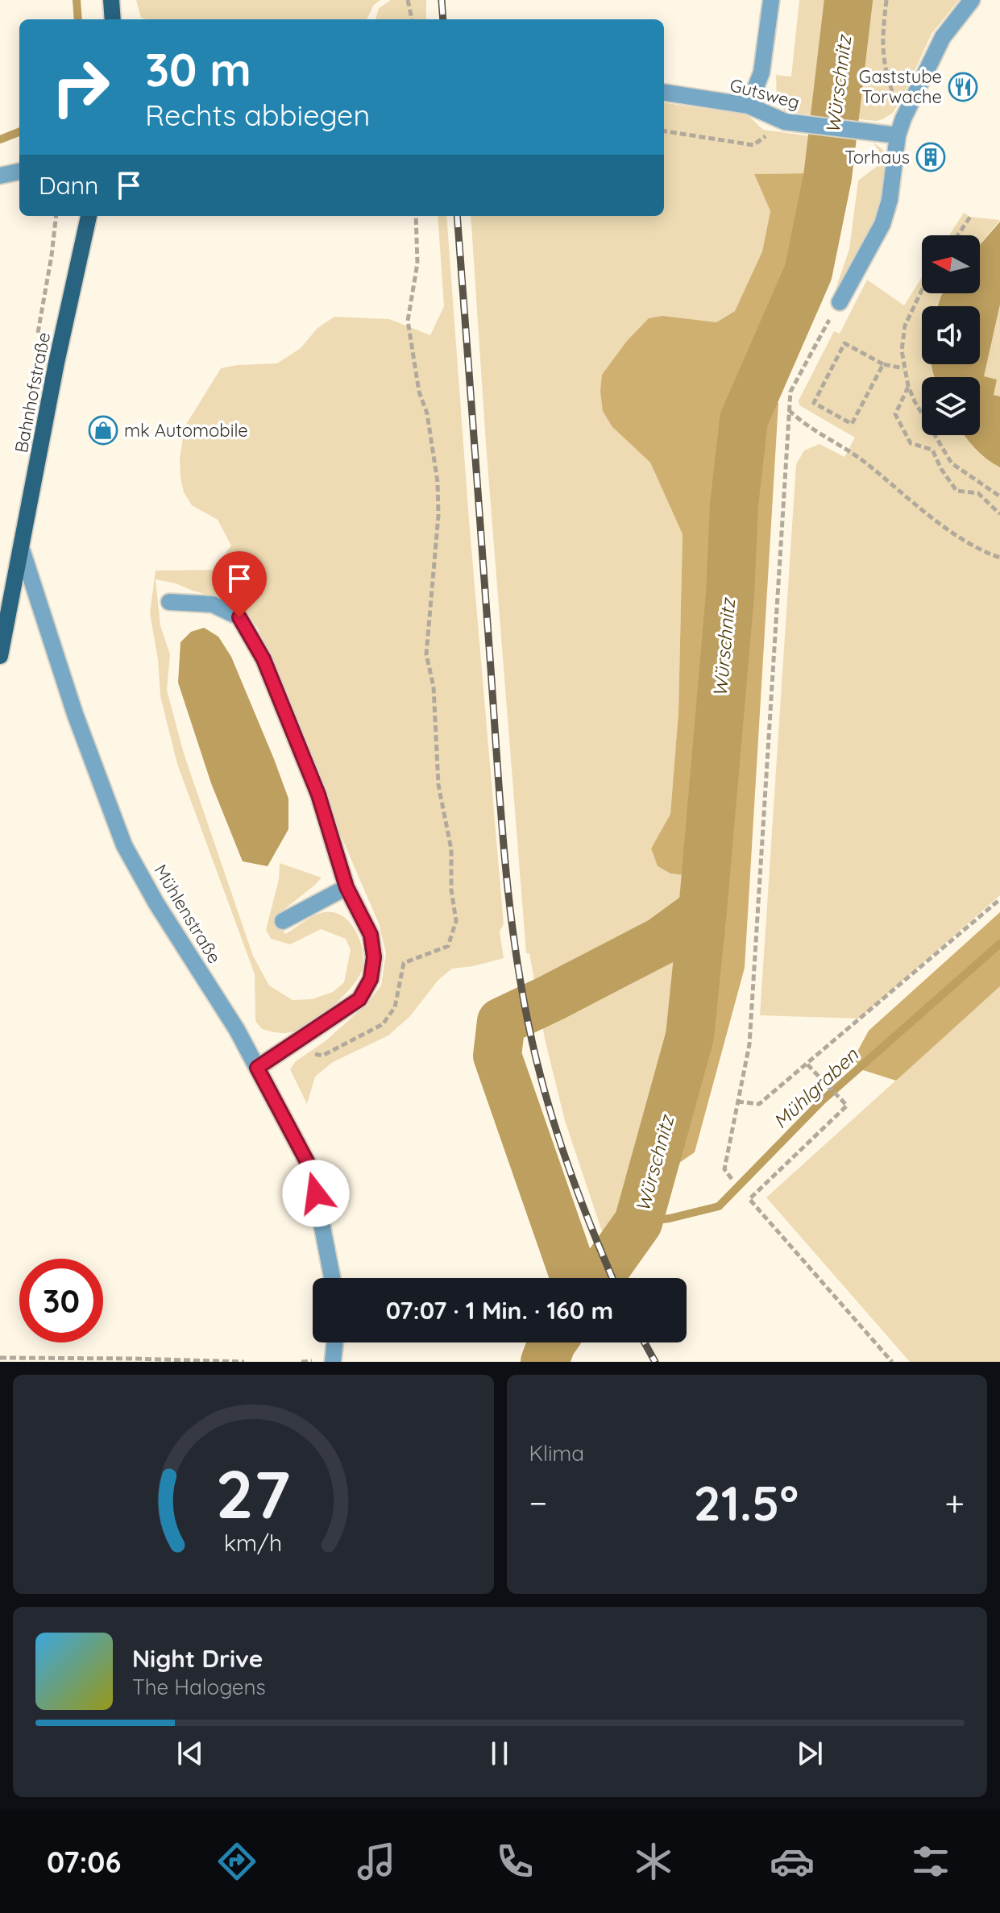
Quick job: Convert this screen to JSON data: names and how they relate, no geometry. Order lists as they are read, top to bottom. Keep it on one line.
{"streets":{"main road":["Bahnhofstraße"],"street":["Gutsweg","Mühlenstraße"]},"crossings":[["Bahnhofstraße","Mühlenstraße"]],"water":["Würschnitz","Mühlgraben"],"places":{"restaurant":["Gaststube Torwache"],"building":["Torhaus"],"shop":["mk Automobile"]},"north":"left","page":{"turn":["30 m","Rechts abbiegen"],"then":"Dann","limit":"30","trip":"07:07 · 1 Min. · 160 m","tile":"Klima","heat":["−","21.5°","+"],"song":["Night Drive","The Halogens"],"tabs":"07:06","gauge":["27","km/h"]}}
